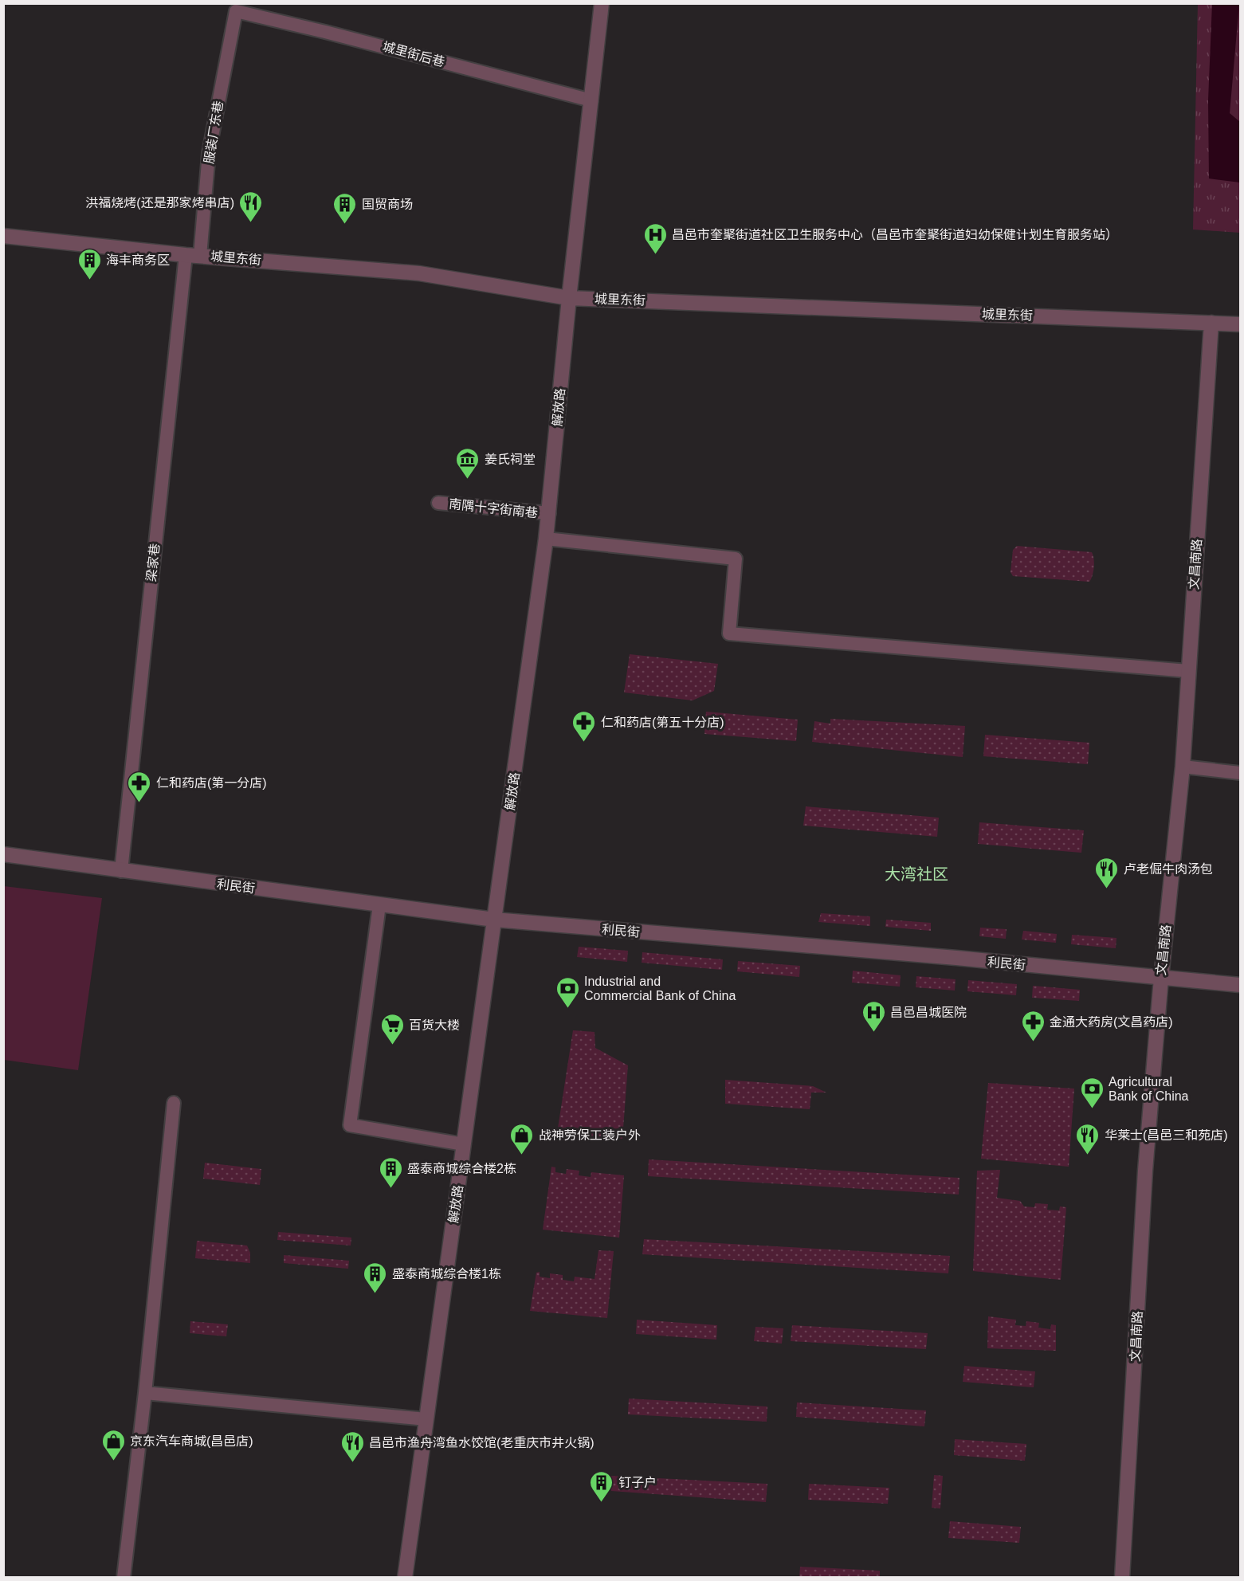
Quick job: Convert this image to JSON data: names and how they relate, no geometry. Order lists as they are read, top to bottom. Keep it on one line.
{"streets":{"street":["城里街后巷","服装厂东巷","城里东街","解放路","南隅十字街南巷","梁家巷","文昌南路","利民街"]},"crossings":[["城里街后巷","服装厂东巷"],["城里街后巷","解放路"],["服装厂东巷","城里东街"],["城里东街","解放路"],["城里东街","梁家巷"],["城里东街","文昌南路"],["解放路","南隅十字街南巷"],["解放路","利民街"],["梁家巷","利民街"],["文昌南路","利民街"]],"districts":["大湾社区"],"places":{"restaurant":["洪福烧烤(还是那家烤串店)","卢老倔牛肉汤包","华莱士(昌邑三和苑店)","昌邑市渔舟湾鱼水饺馆(老重庆市井火锅)"],"building":["国贸商场","海丰商务区","盛泰商城综合楼2栋","盛泰商城综合楼1栋","钉子户"],"hospital":["昌邑市奎聚街道社区卫生服务中心（昌邑市奎聚街道妇幼保健计划生育服务站）","昌邑昌城医院"],"museum":["姜氏祠堂"],"pharmacy":["仁和药店(第五十分店)","仁和药店(第一分店)","金通大药房(文昌药店)"],"bank":["Industrial and Commercial Bank of China","Agricultural Bank of China"],"supermarket":["百货大楼"],"shop":["战神劳保工装户外","京东汽车商城(昌邑店)"]}}
